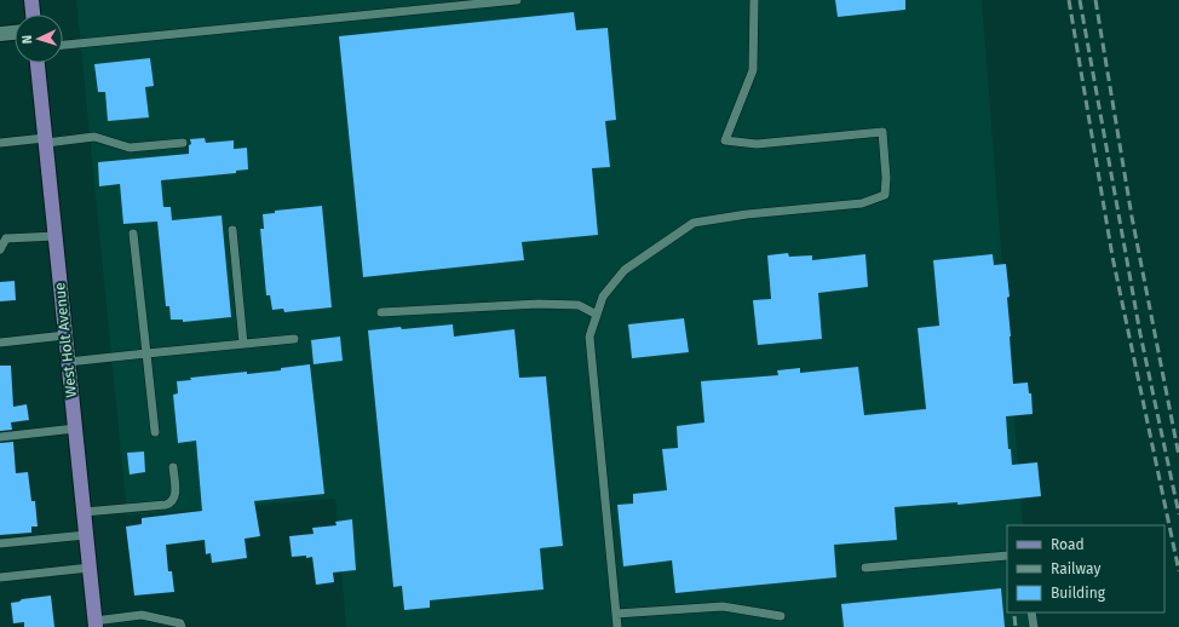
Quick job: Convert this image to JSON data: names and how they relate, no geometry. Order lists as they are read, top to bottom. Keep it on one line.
{"streets":{"main road":["West Holt Avenue"]},"legend":["Road","Railway","Building"],"north":"left"}
